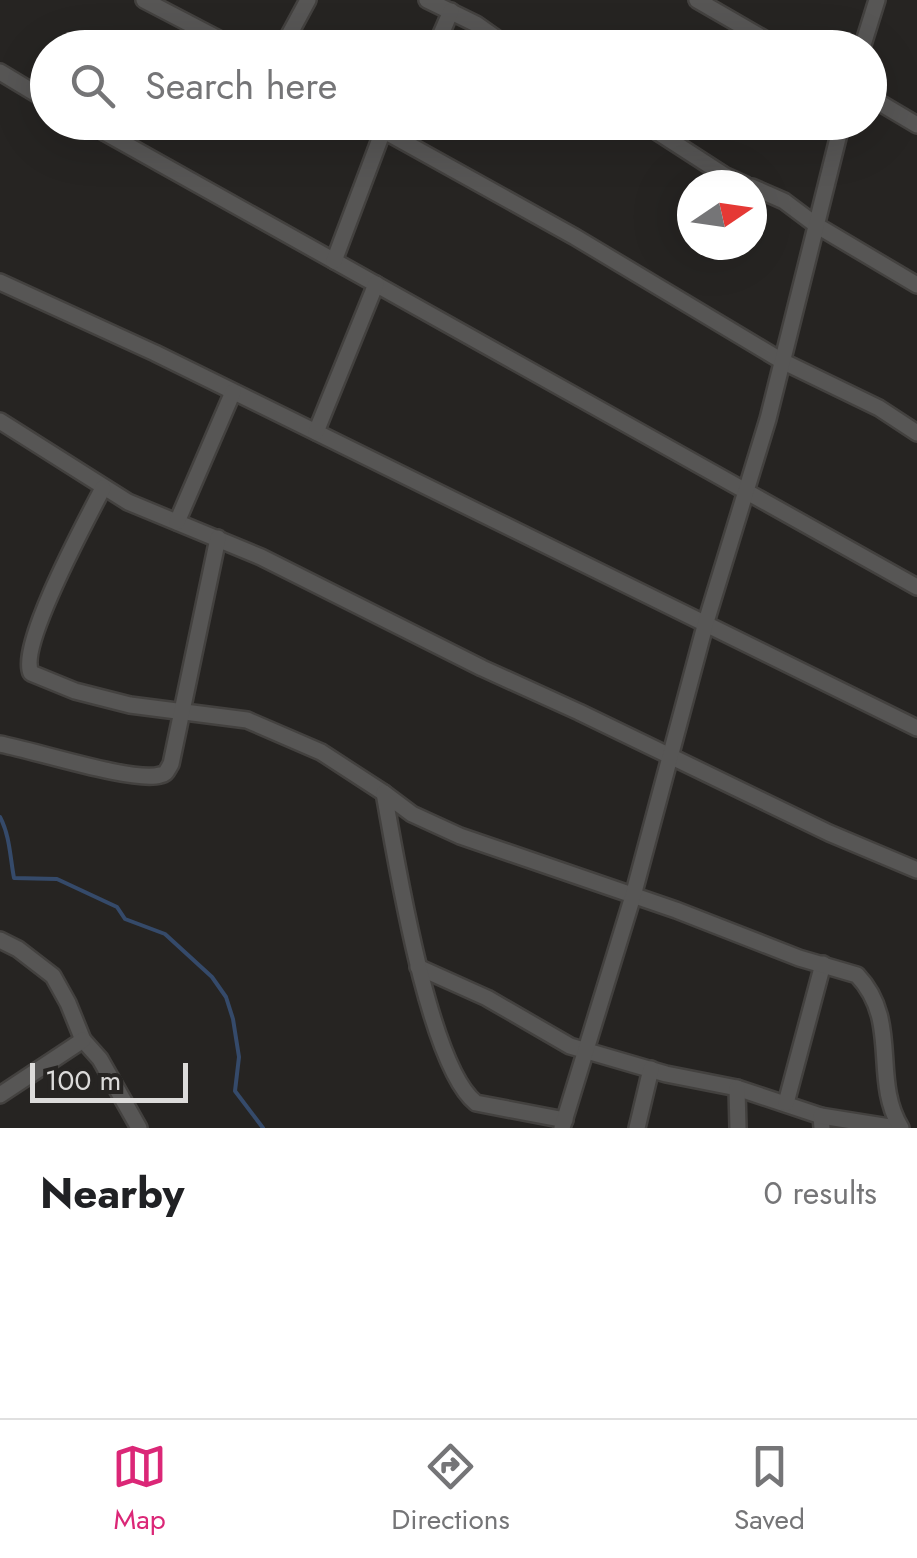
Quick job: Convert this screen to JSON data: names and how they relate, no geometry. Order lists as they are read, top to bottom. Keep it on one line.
{"scale_bar":"100 m","north":"right","page":{"search":"Search here","scale":"100 m","heading":["Nearby","0 results"],"nav":["Map","Directions","Saved"]}}
